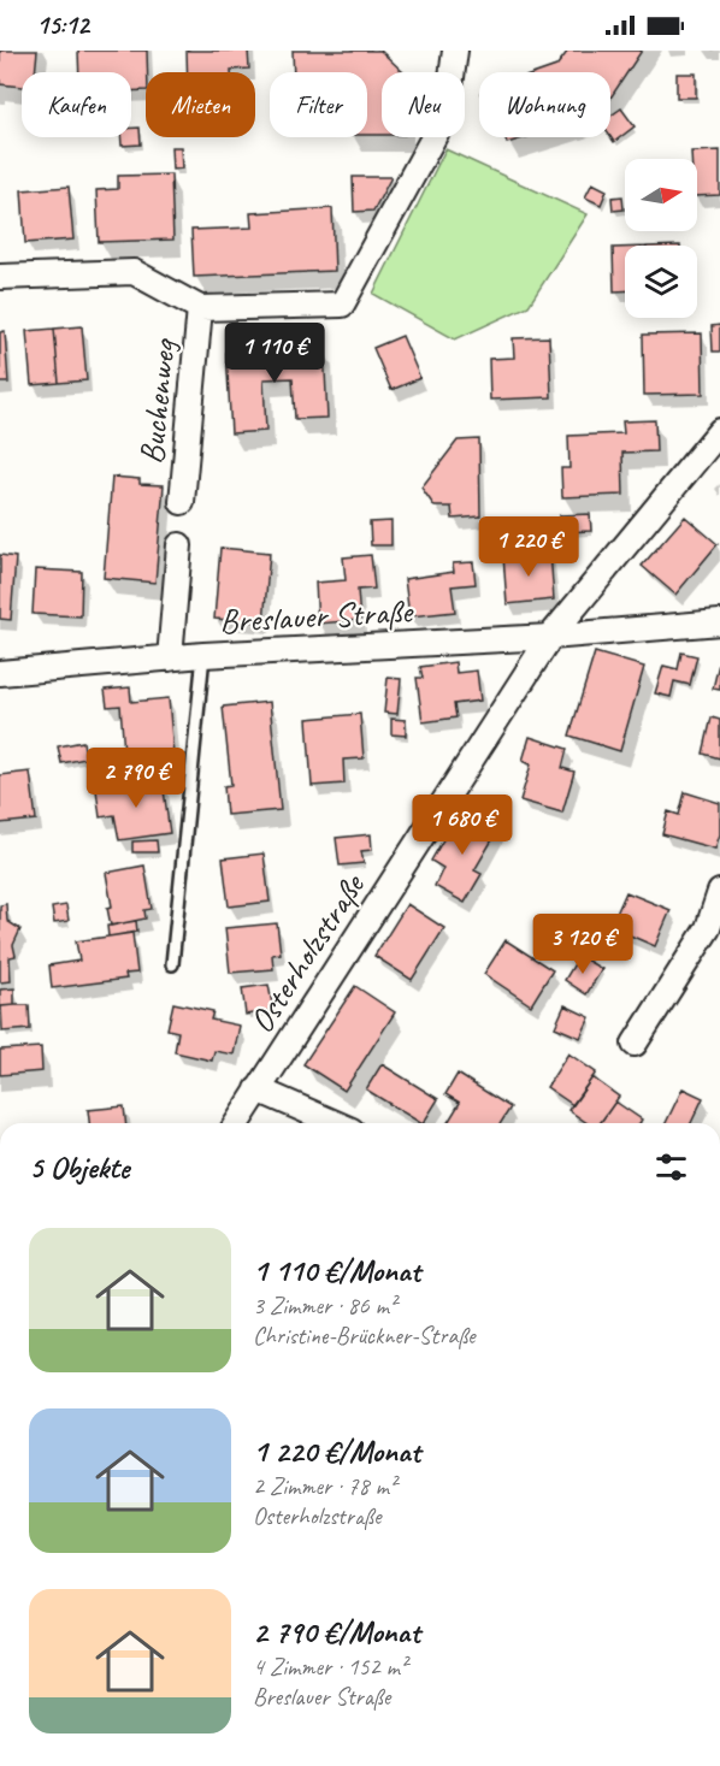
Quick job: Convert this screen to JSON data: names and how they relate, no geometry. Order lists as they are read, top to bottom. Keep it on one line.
{"streets":{"street":["Buchenweg","Breslauer Straße","Osterholzstraße"]},"crossings":[["Breslauer Straße","Osterholzstraße"]],"north":"right","page":{"status":"15:12","chip":["Kaufen","Mieten","Filter","Neu","Wohnung"],"price":["1 110 €","1 220 €","2 790 €","1 680 €","3 120 €"],"heading":"5 Objekte","list":[{"name":"1 110 €/Monat","note":"3 Zimmer · 86 m² · Christine-Brückner-Straße"},{"name":"1 220 €/Monat","note":"2 Zimmer · 78 m² · Osterholzstraße"},{"name":"2 790 €/Monat","note":"4 Zimmer · 152 m² · Breslauer Straße"}]}}
